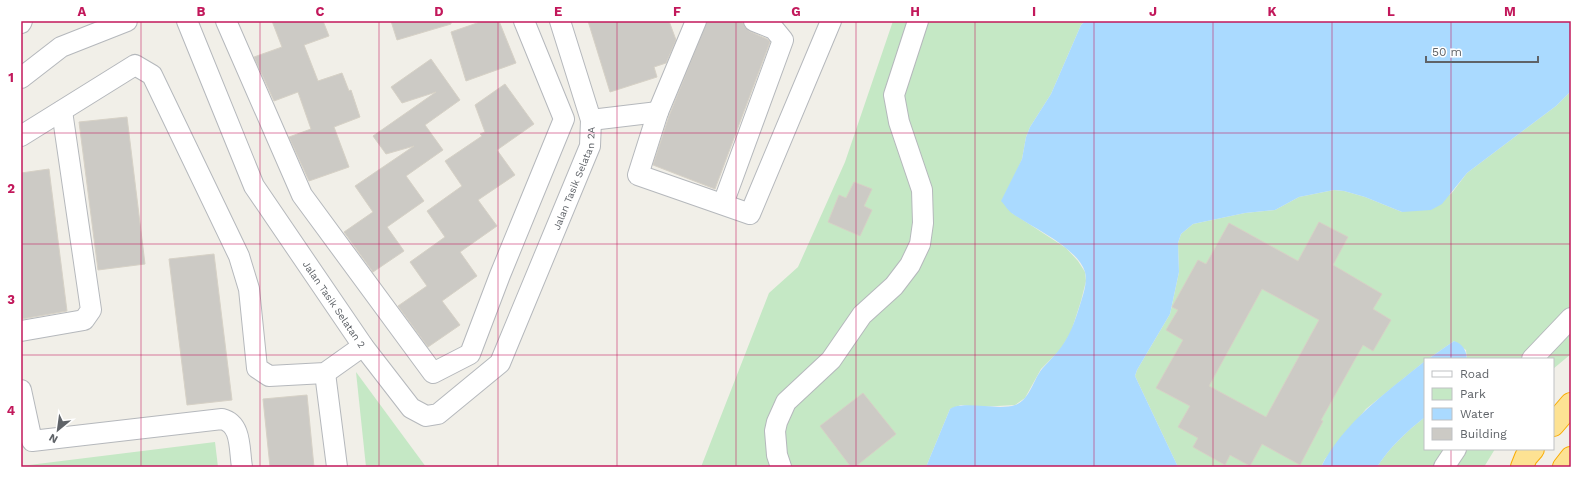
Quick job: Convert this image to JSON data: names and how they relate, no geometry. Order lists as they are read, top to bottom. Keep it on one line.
{"streets":{"street":["Jalan Tasik Selatan 2A","Jalan Tasik Selatan 2"]},"crossings":[["Jalan Tasik Selatan 2A","Jalan Tasik Selatan 2"]],"legend":["Road","Park","Water","Building"],"scale_bar":"50 m","north":"bottom left","grid":{"columns":["A","B","C","D","E","F","G","H","I","J","K","L","M"],"rows":["1","2","3","4"]}}
